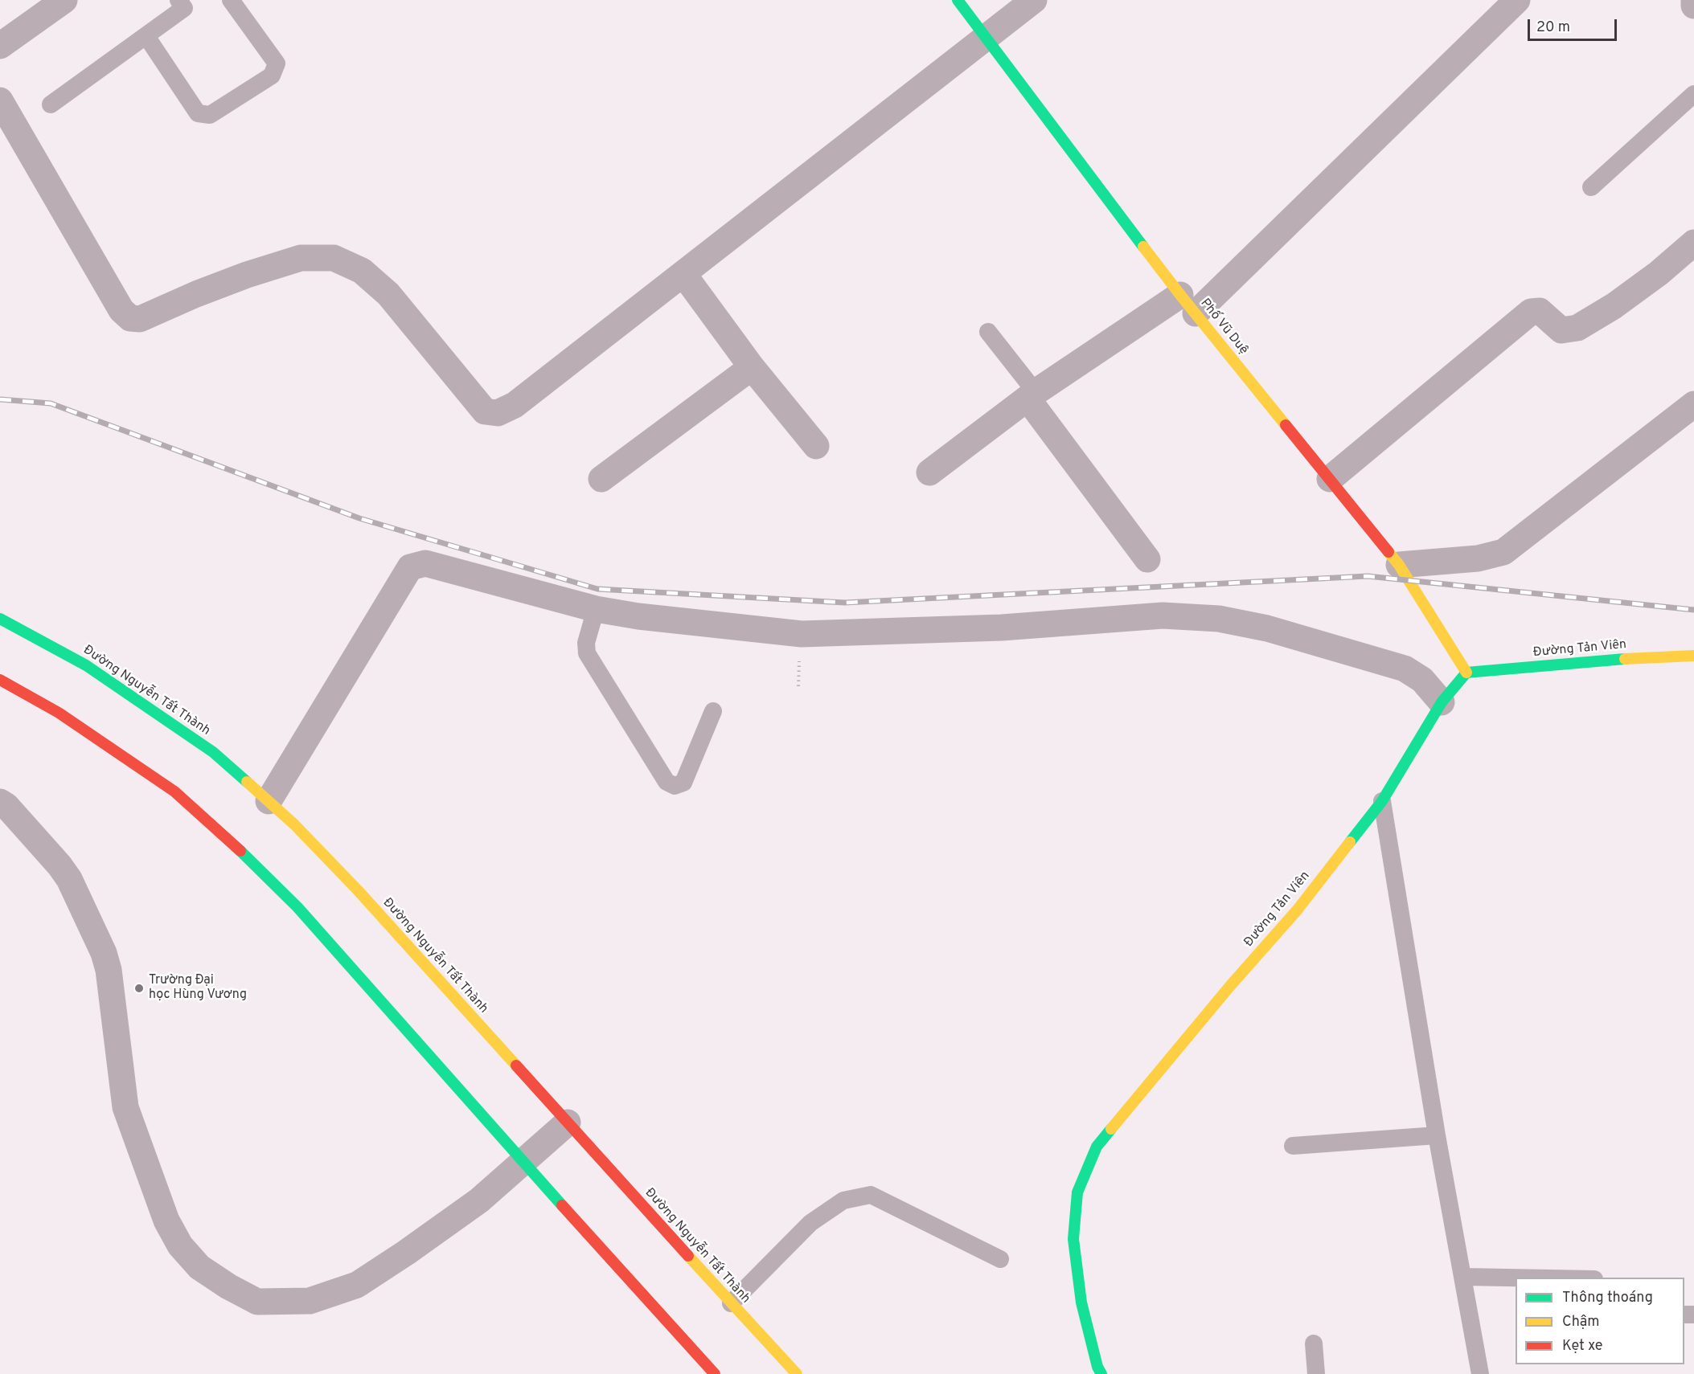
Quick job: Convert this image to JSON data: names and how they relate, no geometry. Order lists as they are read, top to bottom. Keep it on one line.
{"streets":{"main road":["Phố Vũ Duệ","Đường Tản Viên","Đường Nguyễn Tất Thành"]},"crossings":[["Phố Vũ Duệ","Đường Tản Viên"]],"places":["Trường Đại học Hùng Vương"],"legend":["Thông thoáng","Chậm","Kẹt xe"],"scale_bar":"20 m"}
